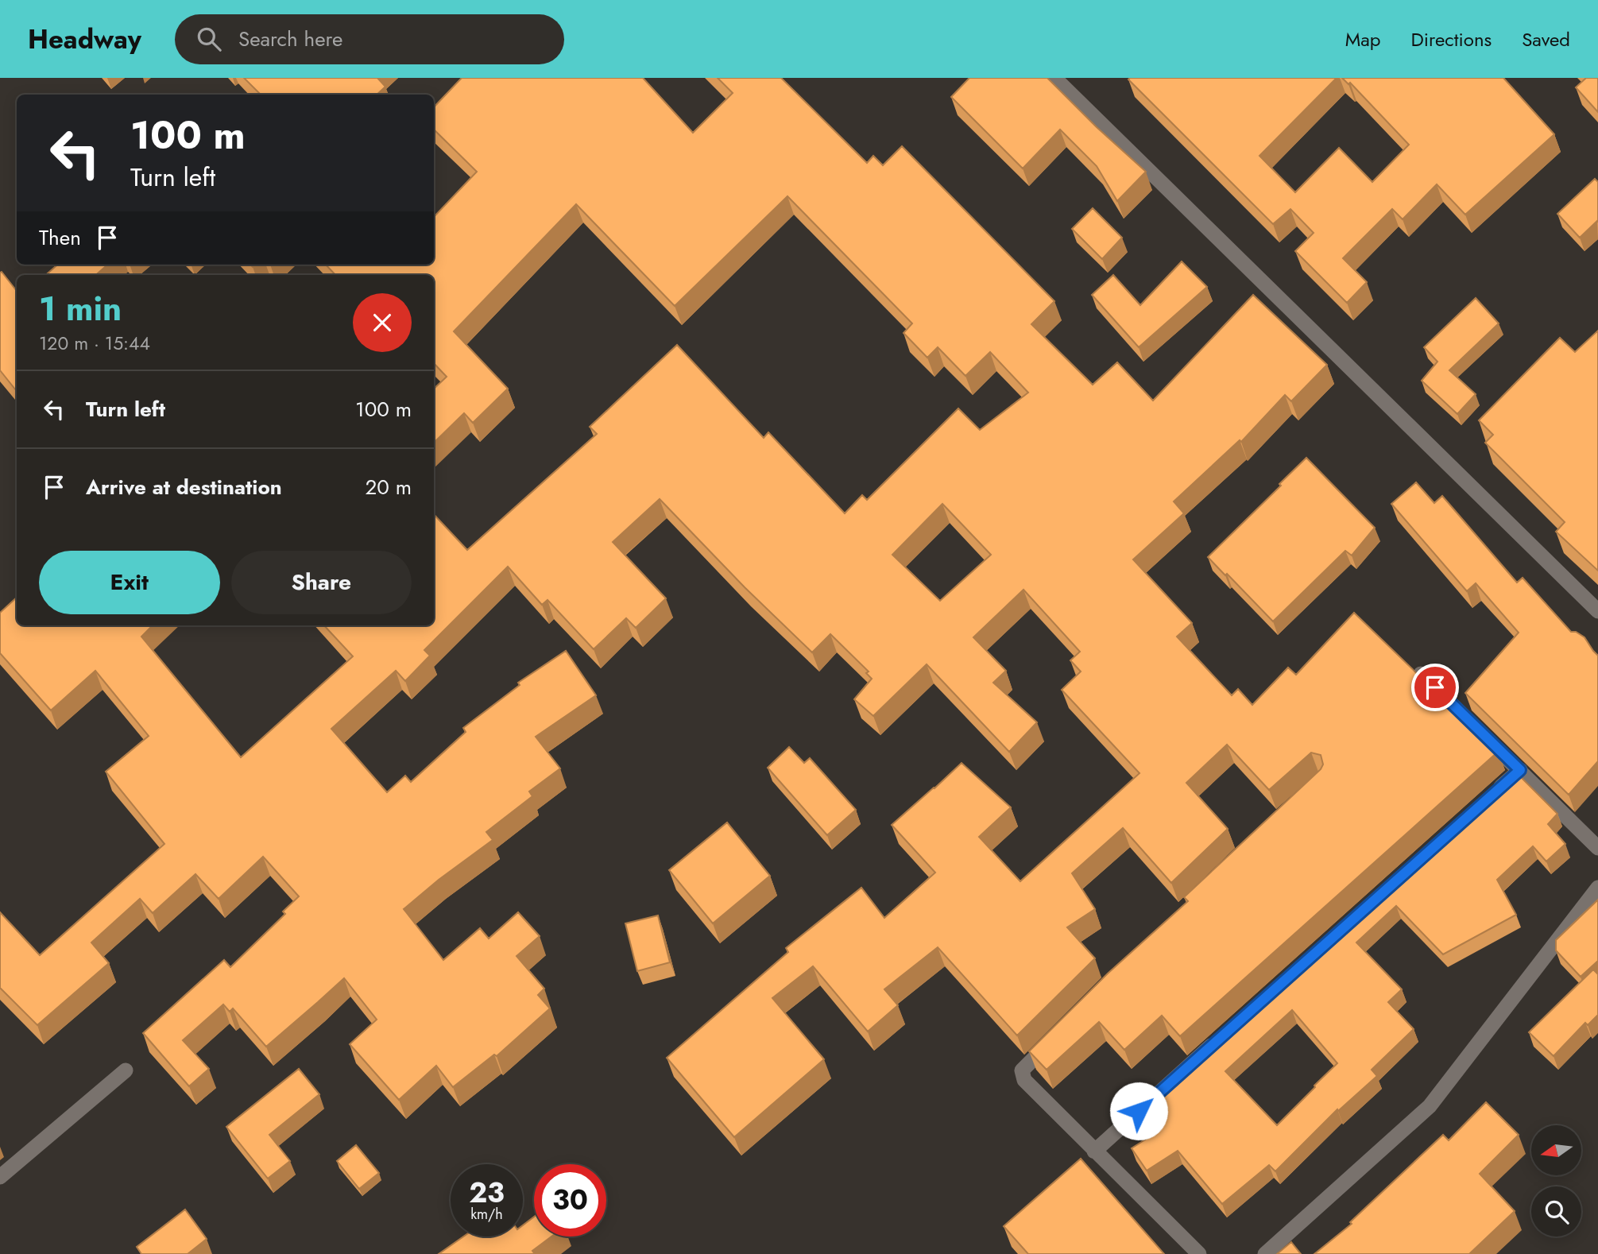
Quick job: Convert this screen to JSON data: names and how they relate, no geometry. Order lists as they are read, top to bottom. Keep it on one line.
{"north":"left","page":{"header":"Headway","search":"Search here","nav":["Map","Directions","Saved"],"turn":["100 m","Turn left"],"then":"Then","heading":["1 min","120 m · 15:44"],"list":[{"name":"Turn left","value":"100 m"},{"name":"Arrive at destination","value":"20 m"}],"buttons":["Exit","Share"],"speed":"23 km/h","limit":"30"}}
